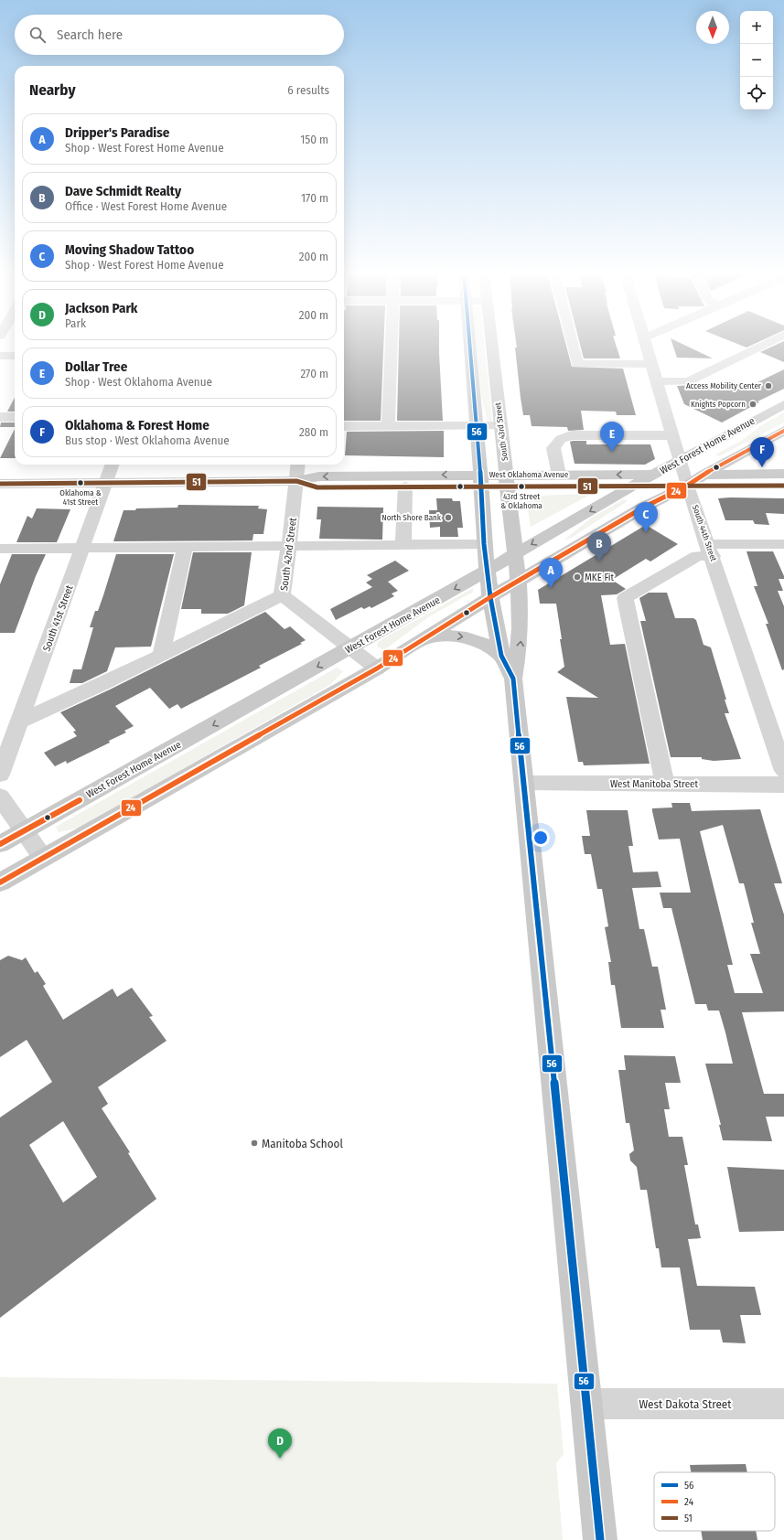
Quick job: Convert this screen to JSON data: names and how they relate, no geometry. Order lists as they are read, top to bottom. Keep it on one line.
{"streets":{"main road":["South 43rd Street","West Forest Home Avenue","West Oklahoma Avenue"],"street":["South 44th Street","South 42nd Street","South 41st Street","West Manitoba Street","West Dakota Street"]},"crossings":[["South 43rd Street","West Forest Home Avenue"],["South 43rd Street","West Oklahoma Avenue"],["South 43rd Street","West Manitoba Street"],["South 43rd Street","West Dakota Street"],["West Forest Home Avenue","West Oklahoma Avenue"],["West Forest Home Avenue","South 44th Street"],["West Forest Home Avenue","South 42nd Street"],["West Oklahoma Avenue","South 44th Street"],["West Oklahoma Avenue","South 42nd Street"],["West Oklahoma Avenue","South 41st Street"]],"places":["Access Mobility Center","Knights Popcorn","Oklahoma & 41st Street","43rd Street & Oklahoma","North Shore Bank","MKE Fit","Manitoba School"],"lines":["transit line 56","transit line 24","transit line 51"],"legend":["56","24","51"],"north":"bottom","page":{"map_buttons":["+","−"],"search":"Search here","heading":["Nearby","6 results"],"list":[{"mark":"A","name":"Dripper's Paradise","note":"Shop · West Forest Home Avenue","value":"150 m"},{"mark":"B","name":"Dave Schmidt Realty","note":"Office · West Forest Home Avenue","value":"170 m"},{"mark":"C","name":"Moving Shadow Tattoo","note":"Shop · West Forest Home Avenue","value":"200 m"},{"mark":"D","name":"Jackson Park","note":"Park","value":"200 m"},{"mark":"E","name":"Dollar Tree","note":"Shop · West Oklahoma Avenue","value":"270 m"},{"mark":"F","name":"Oklahoma & Forest Home","note":"Bus stop · West Oklahoma Avenue","value":"280 m"}],"pins":["E","F","C","B","A","D"]}}
